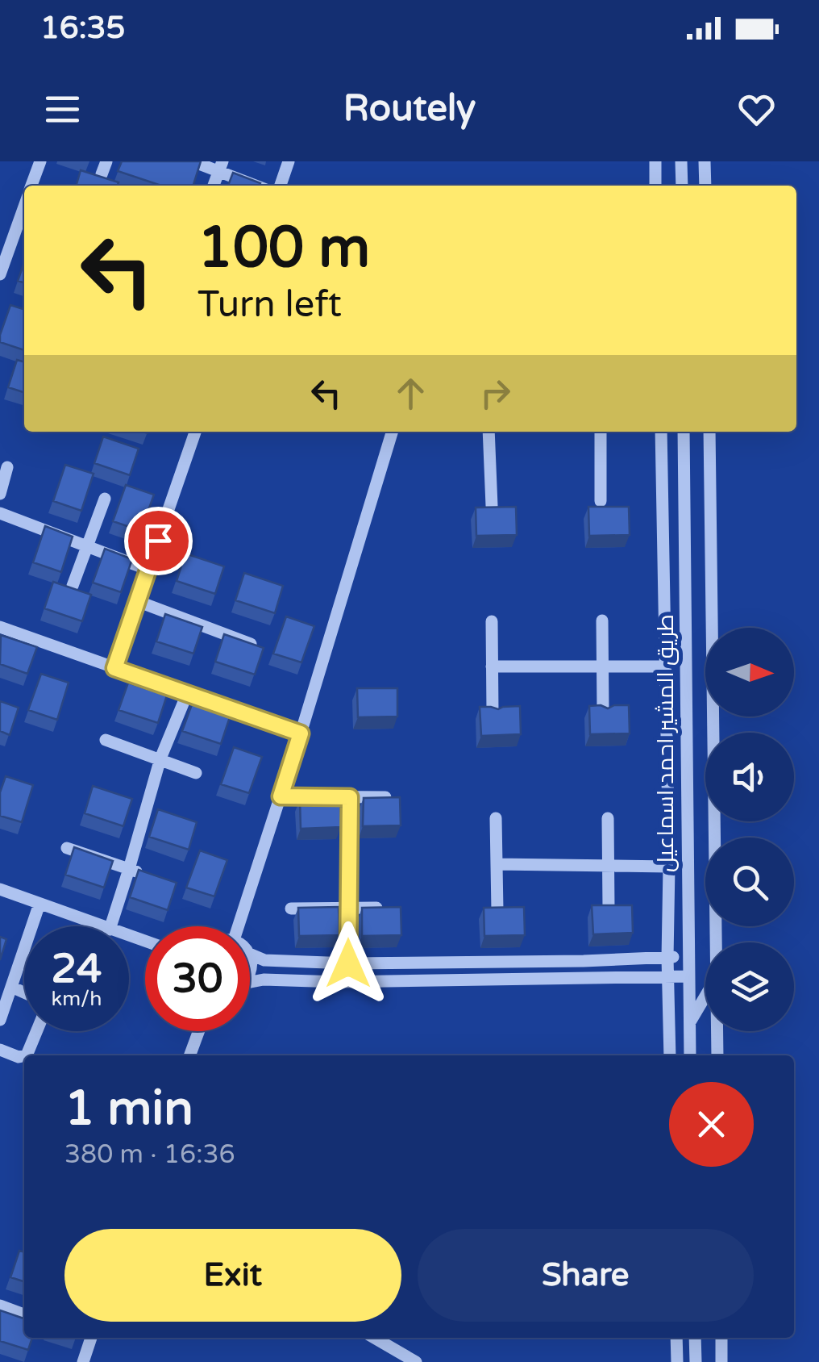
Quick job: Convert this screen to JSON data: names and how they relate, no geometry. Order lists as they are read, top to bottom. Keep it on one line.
{"streets":{"street":["طريق المشير احمد اسماعيل"]},"north":"right","page":{"status":"16:35","header":"Routely","turn":["100 m","Turn left"],"speed":"24 km/h","limit":"30","heading":["1 min","380 m · 16:36"],"buttons":["Exit","Share"]}}
